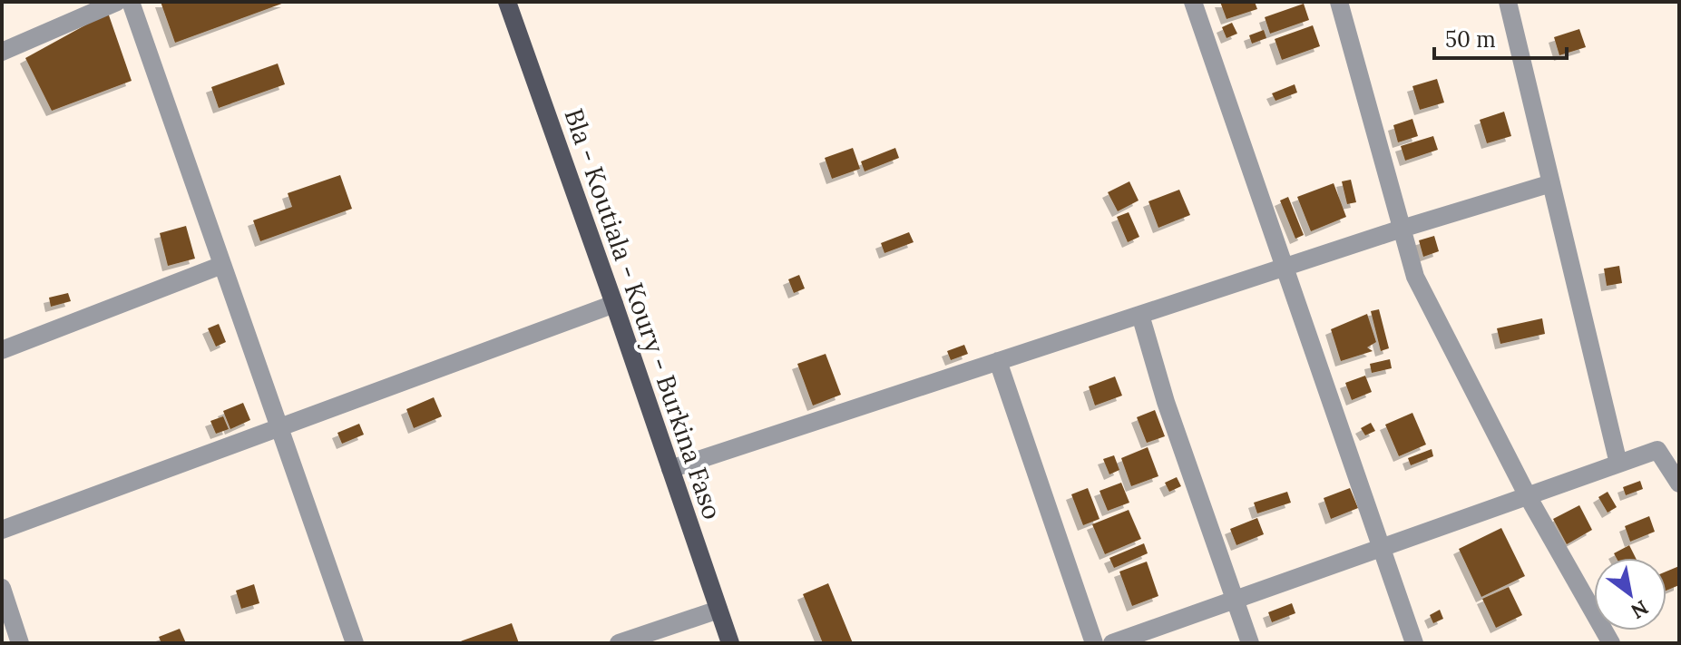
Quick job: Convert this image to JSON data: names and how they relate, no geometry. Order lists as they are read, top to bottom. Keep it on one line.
{"streets":{"main road":["Bla - Koutiala - Koury - Burkina Faso"]},"scale_bar":"50 m","north":"bottom right"}
